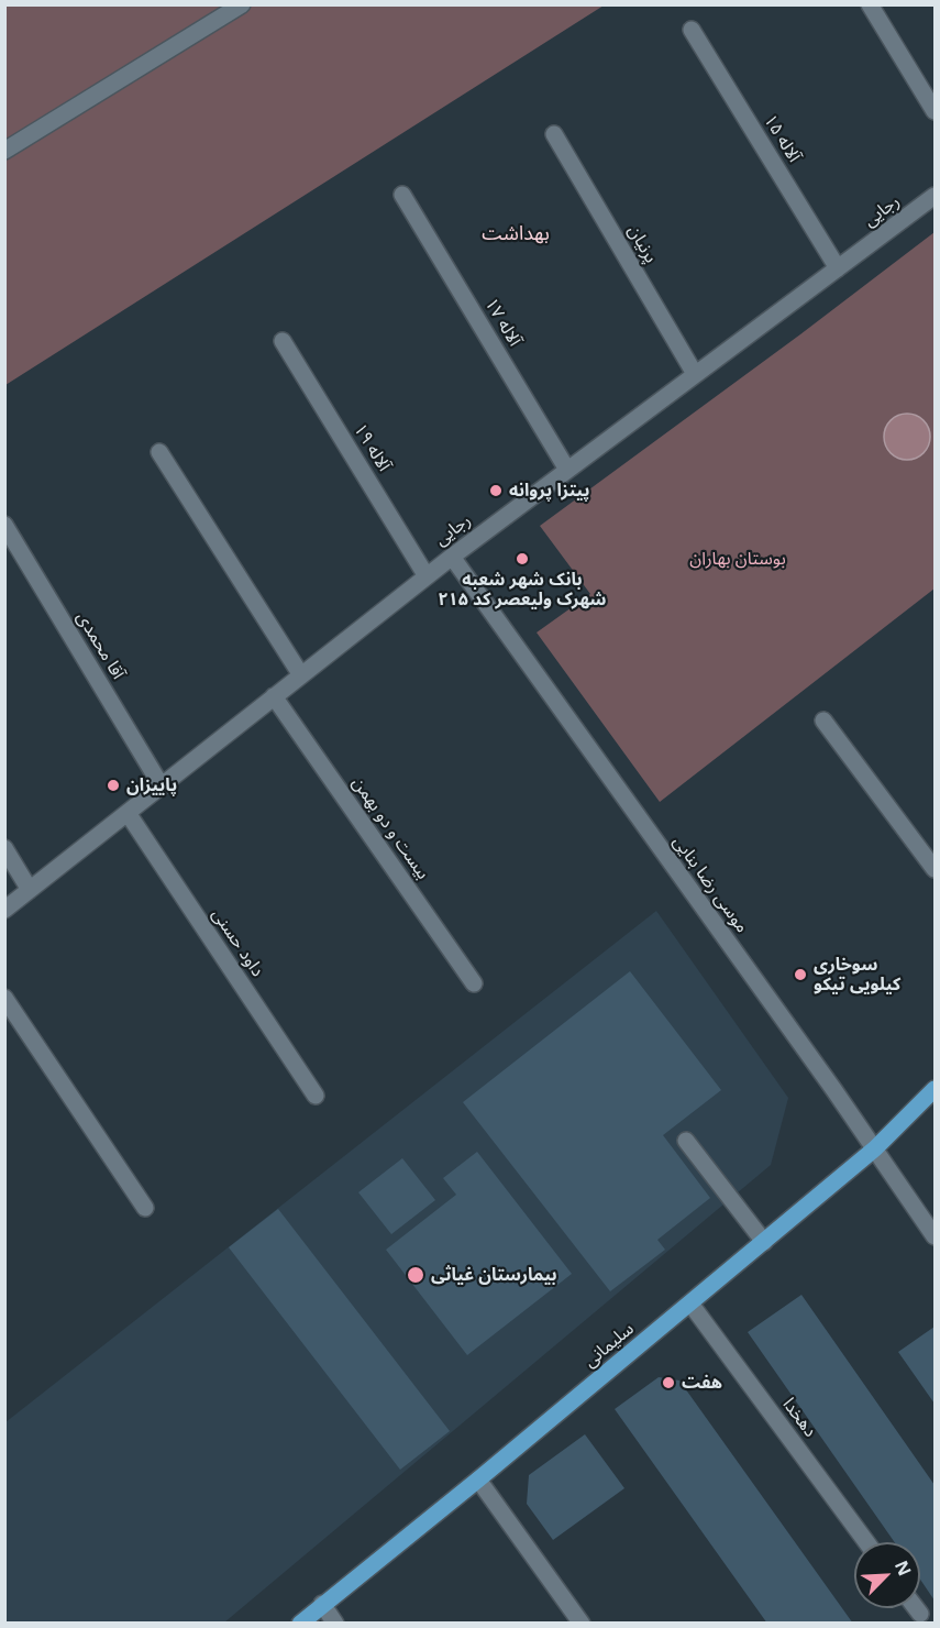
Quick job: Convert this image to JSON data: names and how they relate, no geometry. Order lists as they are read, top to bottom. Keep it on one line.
{"streets":{"main road":["سلیمانی"],"street":["آلاله ۱۵","رجایی","پرنیان","آلاله ۱۷","آلاله ۱۹","آقا محمدی","بیست و دو بهمن","موسی رضا بنایی","داود حسنی","دهخدا"]},"crossings":[["آلاله ۱۵","رجایی"],["رجایی","پرنیان"],["رجایی","آلاله ۱۷"],["رجایی","آلاله ۱۹"],["رجایی","آقا محمدی"],["رجایی","بیست و دو بهمن"],["رجایی","موسی رضا بنایی"],["رجایی","داود حسنی"],["موسی رضا بنایی","سلیمانی"],["سلیمانی","دهخدا"]],"districts":["بهداشت"],"parks":["بوستان بهاران"],"places":["پیتزا پروانه","بانک شهر شعبه شهرک ولیعصر کد ۲۱۵","پاییزان","سوخاری کیلویی تیکو","بیمارستان غیاثی","هفت"],"north":"top right"}
